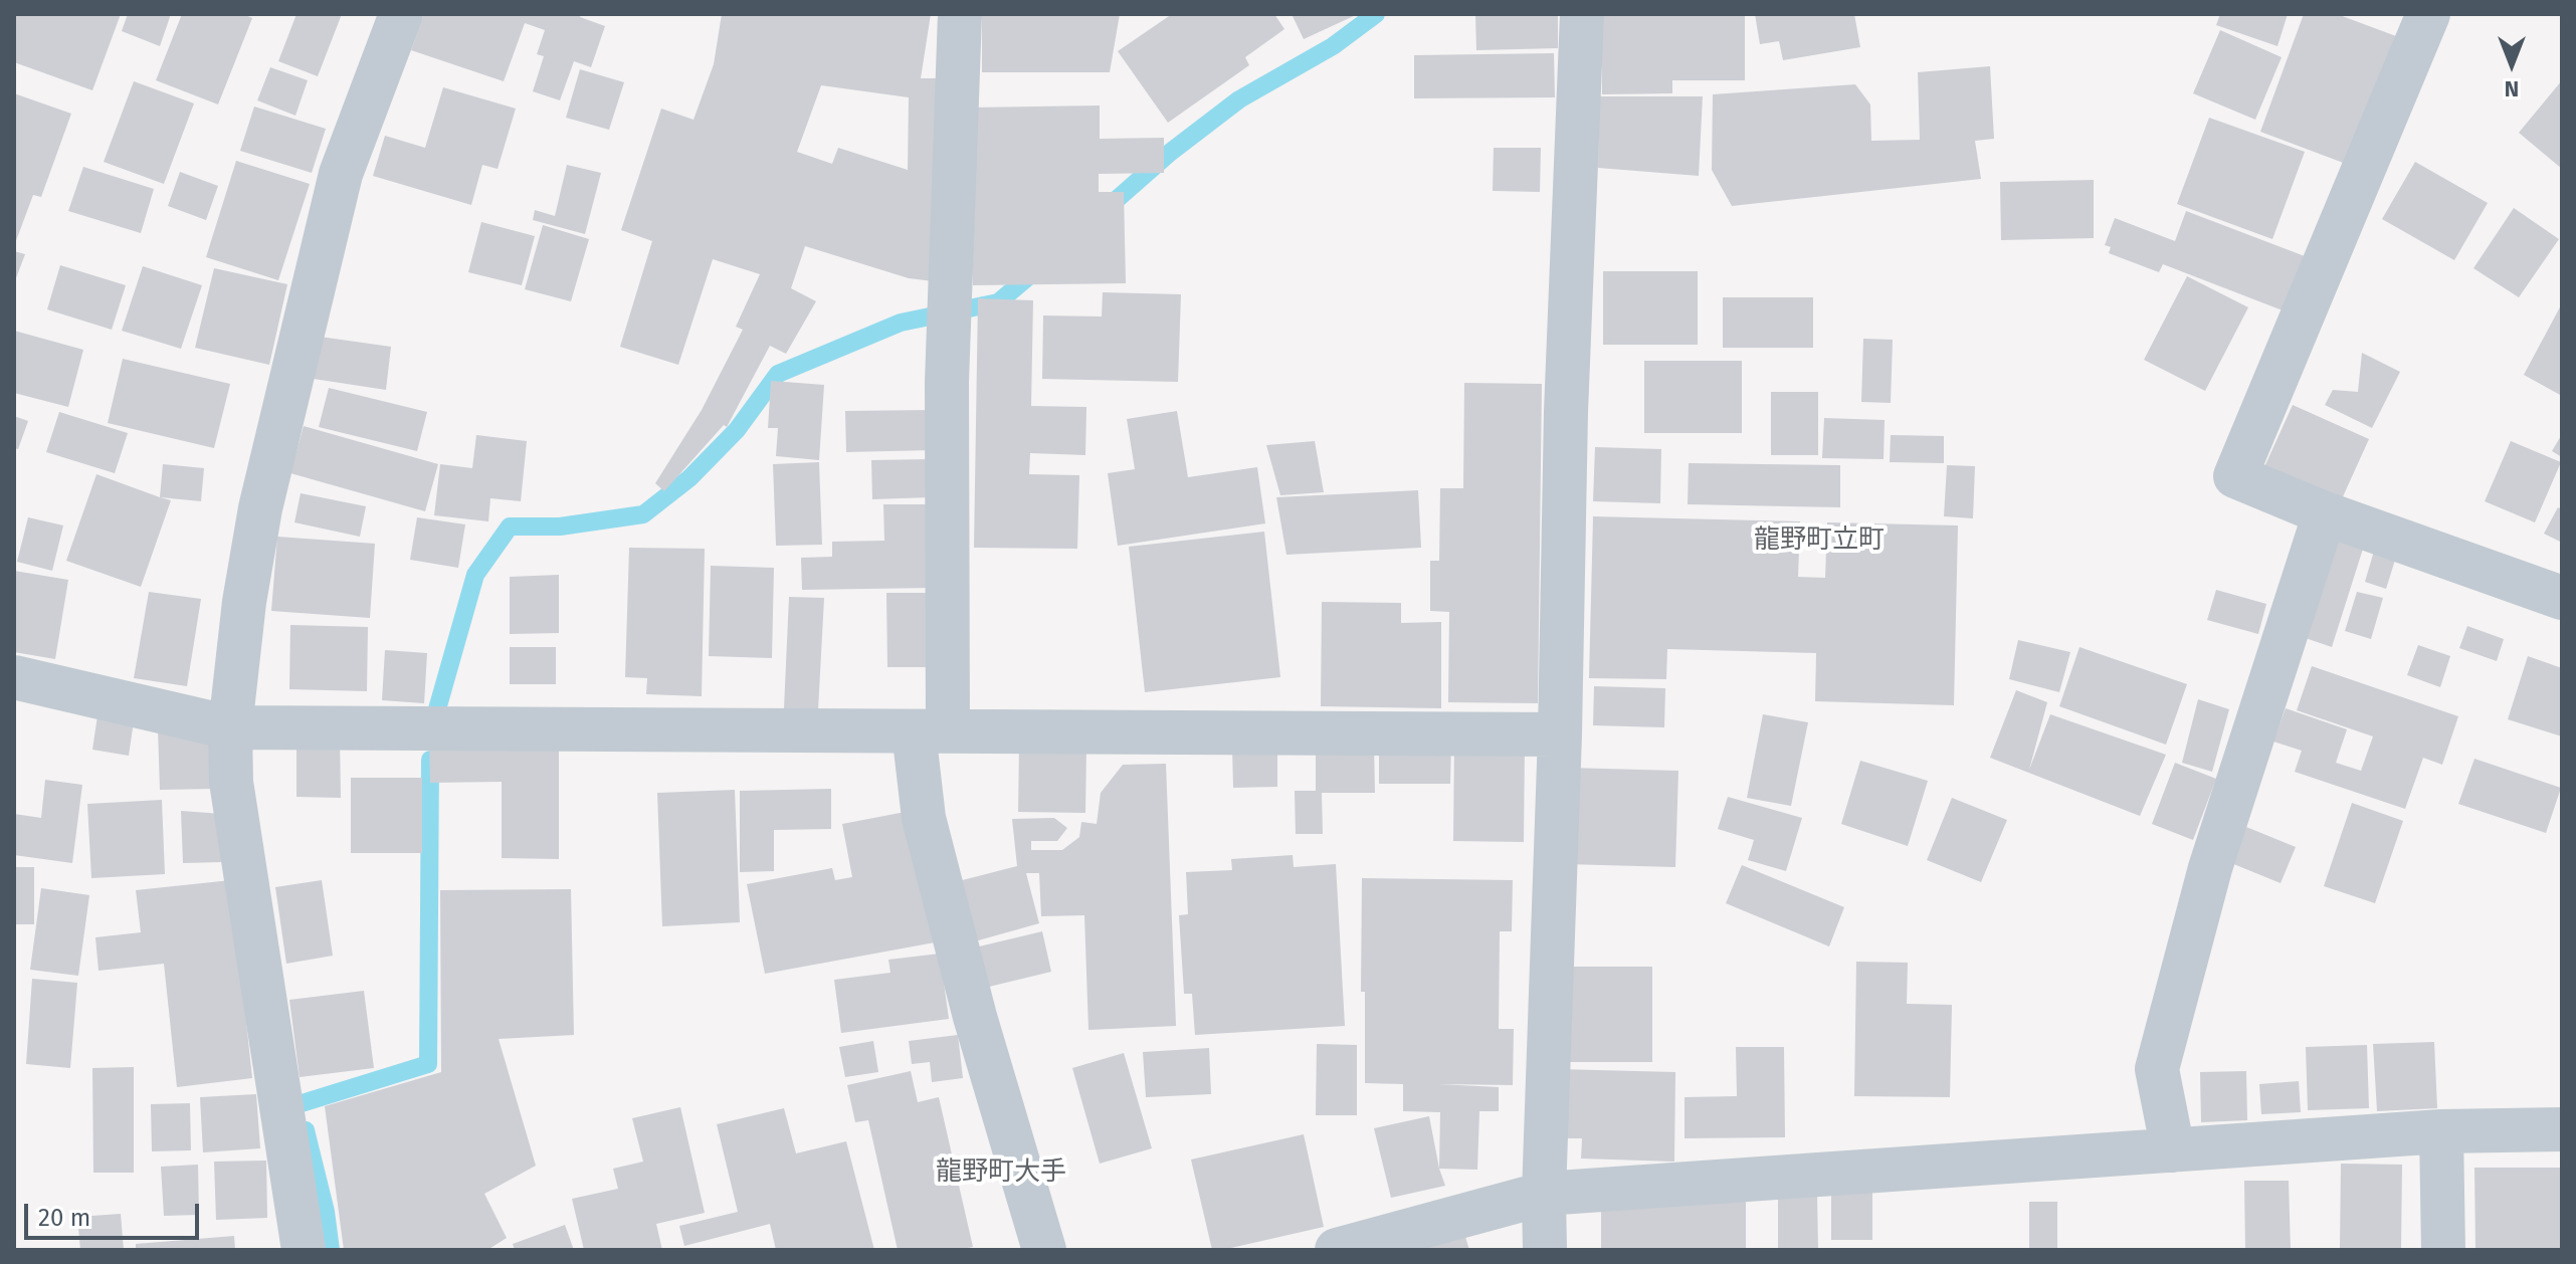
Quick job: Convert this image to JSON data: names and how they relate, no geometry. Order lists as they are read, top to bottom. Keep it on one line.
{"districts":["龍野町立町","龍野町大手"],"scale_bar":"20 m","north":"bottom"}
